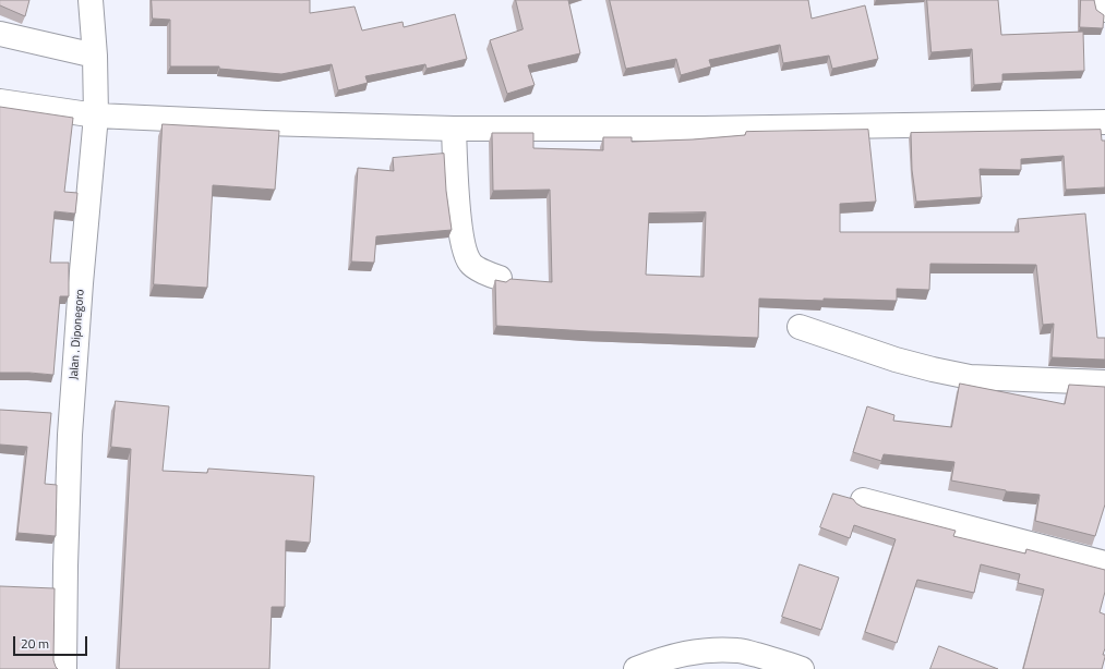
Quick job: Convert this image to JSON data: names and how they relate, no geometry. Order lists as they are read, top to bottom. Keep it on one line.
{"streets":{"street":["Jalan . Diponegoro"]},"scale_bar":"20 m"}
